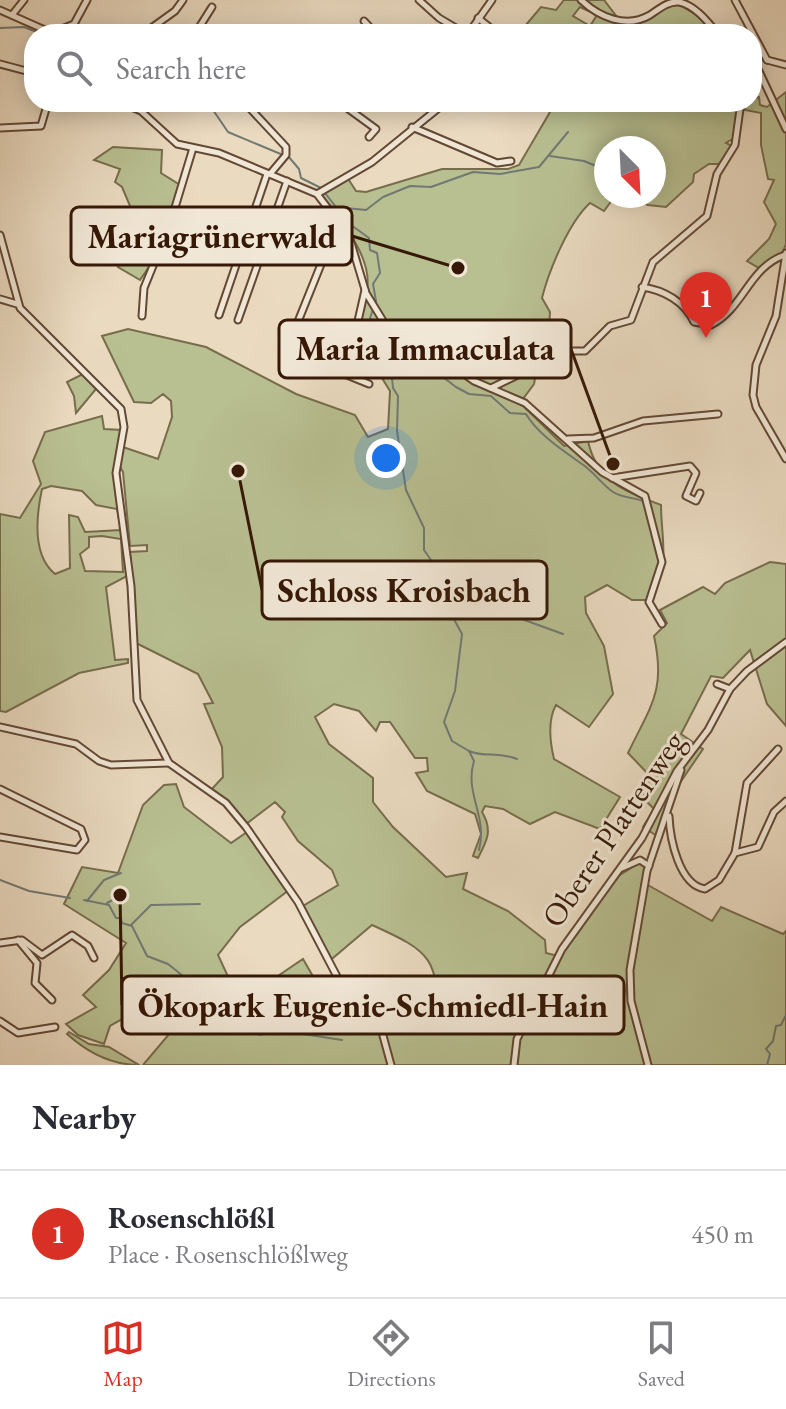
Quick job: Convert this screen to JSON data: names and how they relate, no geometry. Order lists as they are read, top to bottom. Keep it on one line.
{"streets":{"street":["Oberer Plattenweg"]},"places":["Mariagrünerwald","Maria Immaculata","Schloss Kroisbach","Ökopark Eugenie-Schmiedl-Hain"],"north":"bottom right","page":{"search":"Search here","pins":"1","heading":"Nearby","list":[{"mark":"1","name":"Rosenschlößl","note":"Place · Rosenschlößlweg","value":"450 m"}],"nav":["Map","Directions","Saved"]}}
